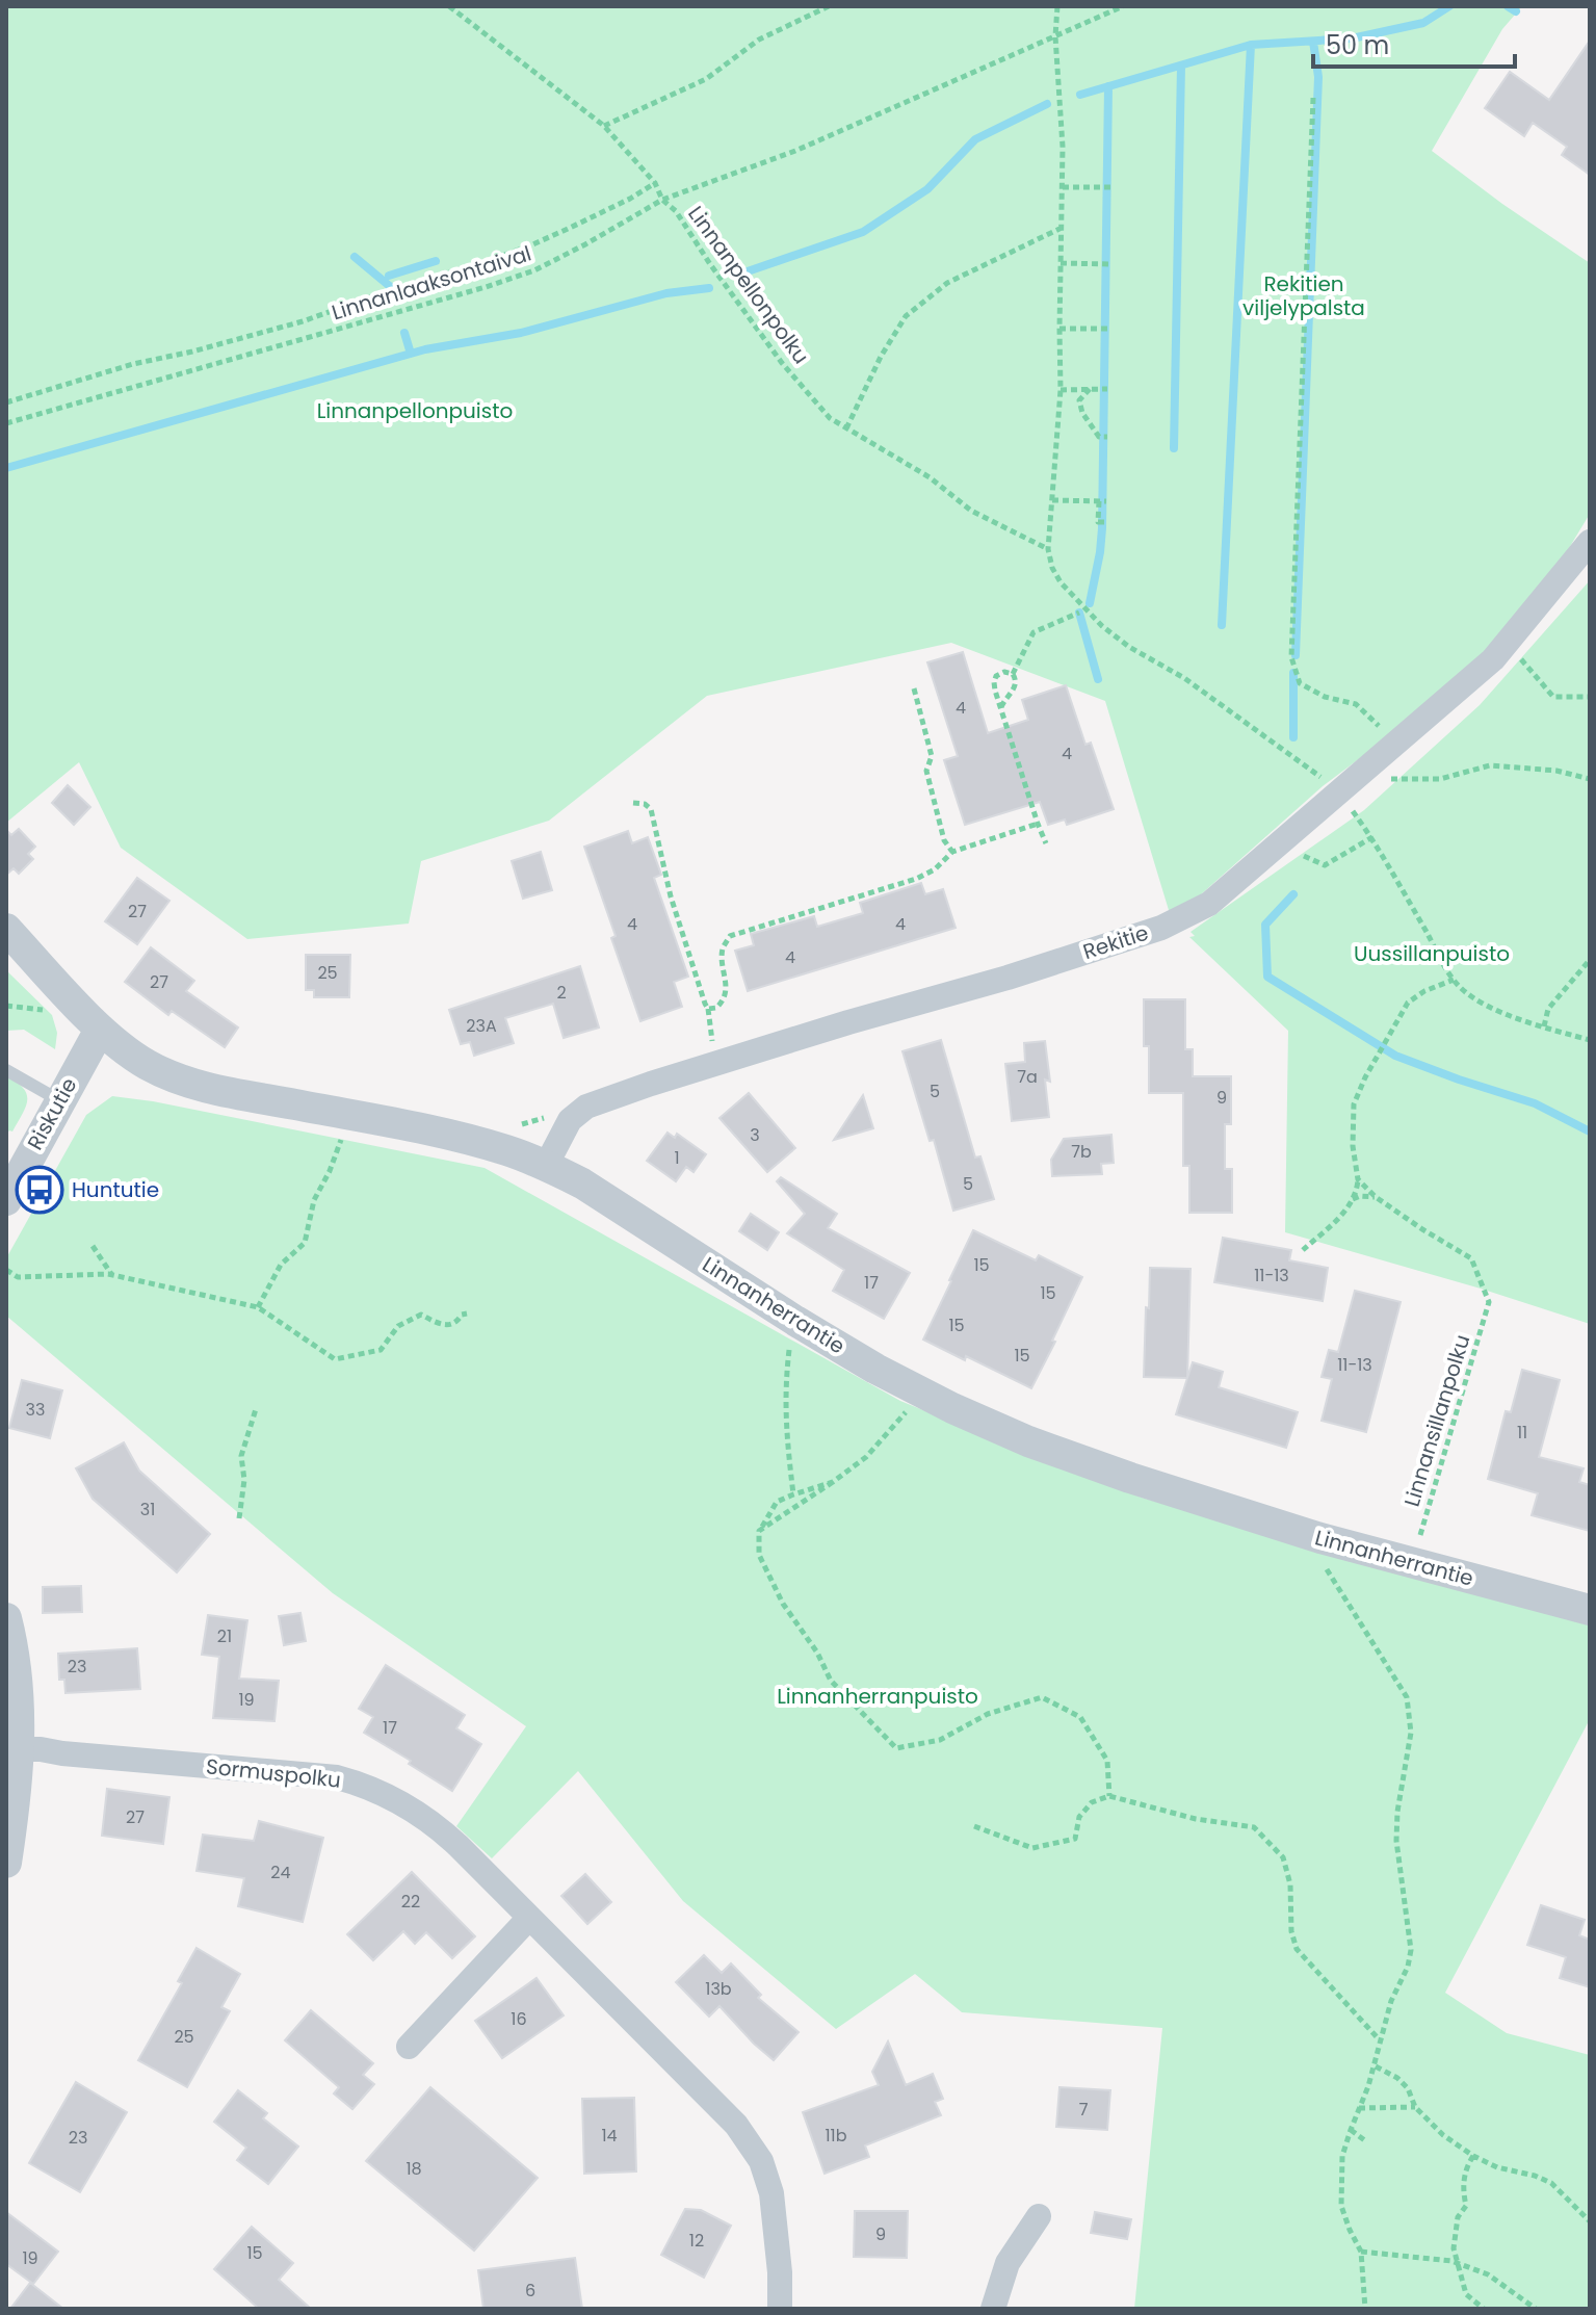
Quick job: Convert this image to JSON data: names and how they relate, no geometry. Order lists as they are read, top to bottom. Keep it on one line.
{"streets":{"street":["Rekitie","Riskutie","Linnanherrantie","Sormuspolku"],"path":["Linnanlaaksontaival","Linnanpellonpolku","Linnansillanpolku"]},"crossings":[["Linnanlaaksontaival","Linnanpellonpolku"],["Rekitie","Linnanherrantie"],["Riskutie","Linnanherrantie"]],"parks":["Rekitien viljelypalsta","Linnanpellonpuisto","Uussillanpuisto","Linnanherranpuisto"],"places":{"bus stop":["Huntutie"]},"house_numbers":["4","4","27","4","4","4","25","27","2","23A","7a","5","9","3","7b","1","5","15","11-13","17","15","15","15","11-13","33","11","31","21","23","19","17","27","24","22","13b","16","25","7","14","11b","23","18","9","12","15","19","6"],"scale_bar":"50 m"}
